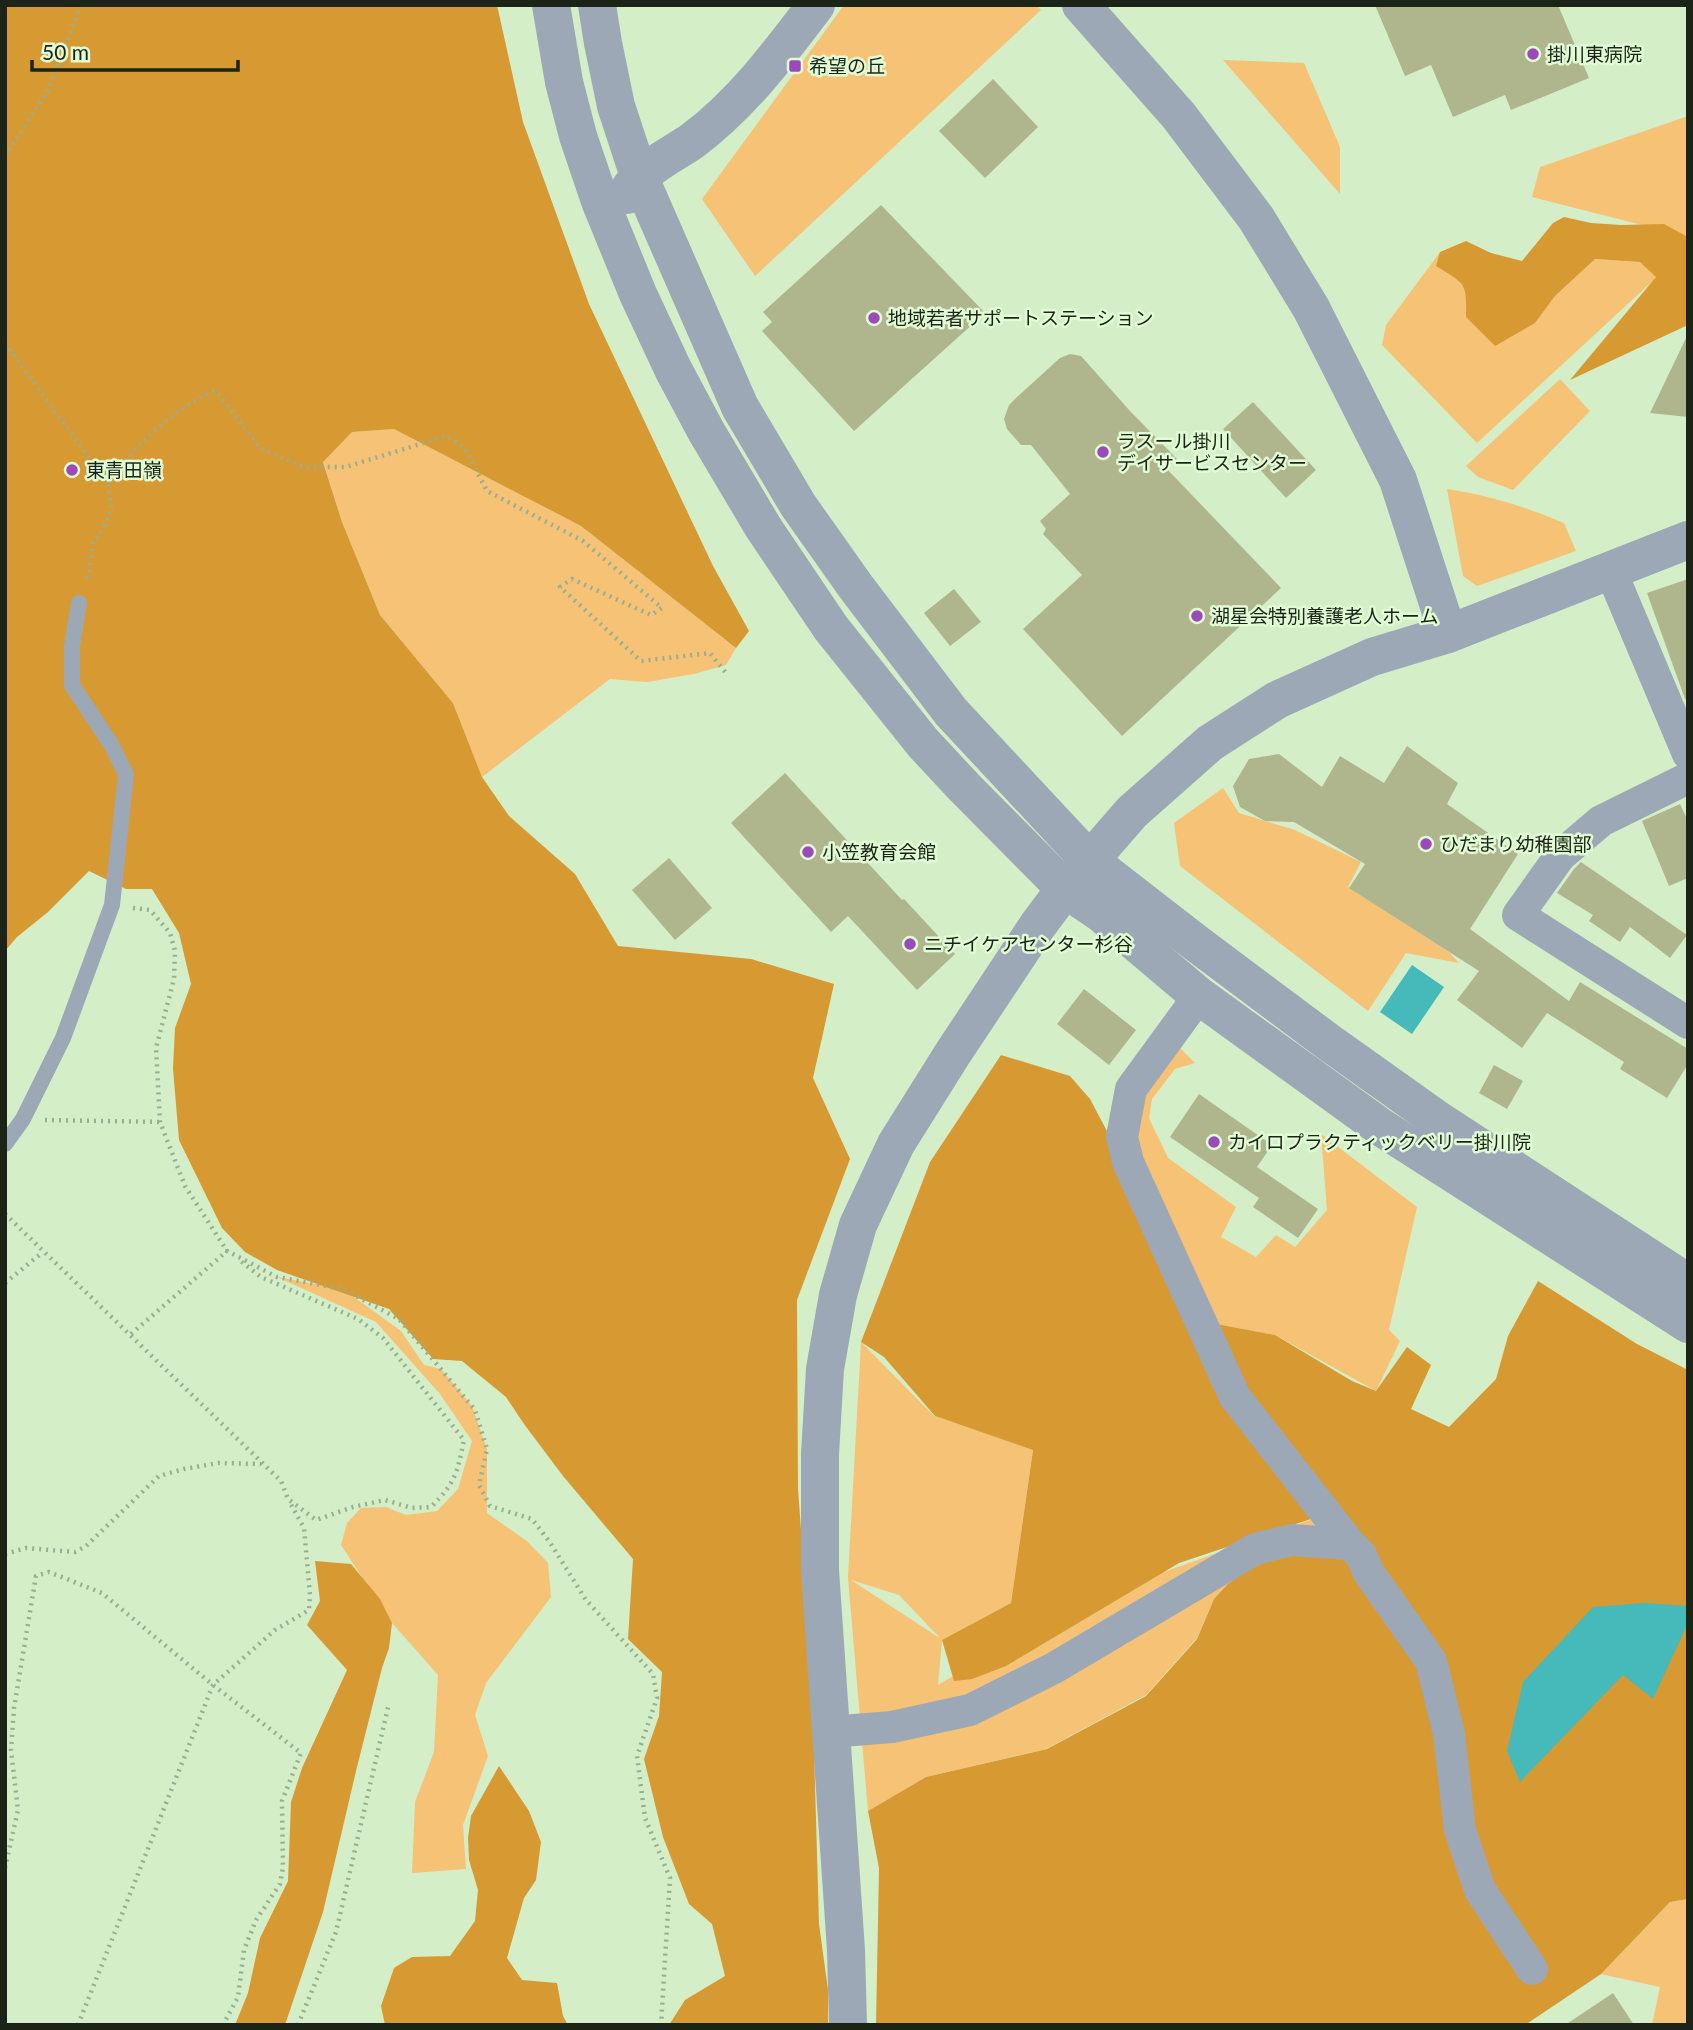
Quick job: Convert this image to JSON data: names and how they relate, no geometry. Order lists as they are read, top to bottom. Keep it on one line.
{"places":{"other":["掛川東病院","地域若者サポートステーション","ラスール掛川 デイサービスセンター","東青田嶺","湖星会特別養護老人ホーム","ひだまり幼稚園部","小笠教育会館","ニチイケアセンター杉谷","カイロプラクティックベリー掛川院"],"transit":["希望の丘"]},"scale_bar":"50 m"}
